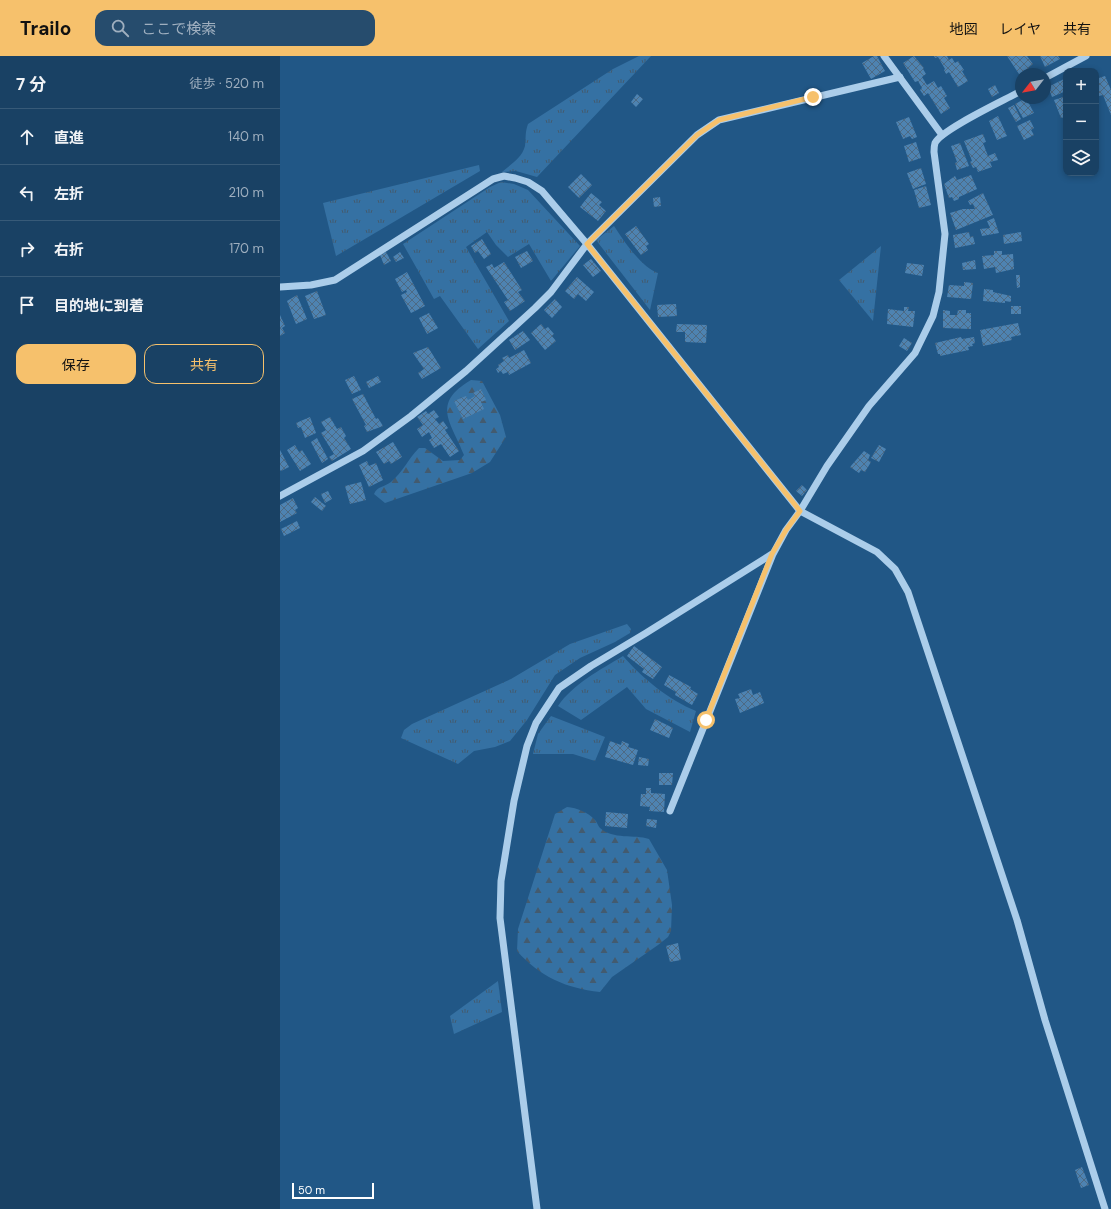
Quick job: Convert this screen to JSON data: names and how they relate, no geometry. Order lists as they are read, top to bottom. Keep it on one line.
{"scale_bar":"50 m","north":"bottom left","page":{"header":"Trailo","search":"ここで検索","nav":["地図","レイヤ","共有"],"heading":["7 分","徒歩 · 520 m"],"map_buttons":["+","−"],"list":[["直進","140 m"],["左折","210 m"],["右折","170 m"],"目的地に到着"],"buttons":["保存","共有"],"scale":"50 m"}}
